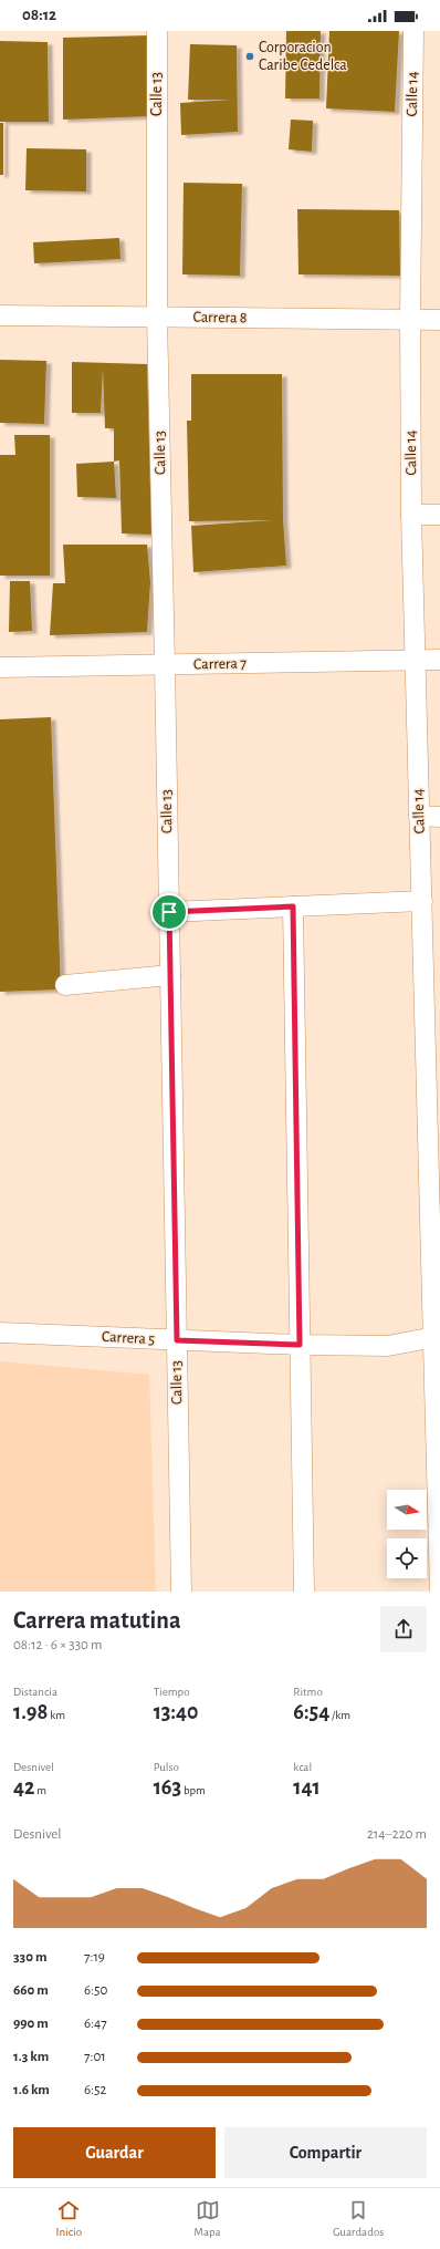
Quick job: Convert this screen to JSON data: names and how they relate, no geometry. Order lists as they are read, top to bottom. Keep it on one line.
{"streets":{"street":["Calle 13","Calle 14","Carrera 8","Carrera 7","Carrera 5"]},"crossings":[["Calle 13","Carrera 8"],["Calle 13","Carrera 7"],["Calle 13","Carrera 5"],["Calle 14","Carrera 8"],["Calle 14","Carrera 7"],["Calle 14","Carrera 5"]],"places":["Corporacion Caribe Cedelca"],"north":"right","page":{"status":"08:12","heading":["Carrera matutina","08:12 · 6 × 330 m"],"stats":[["Distancia","1.98 km"],["Tiempo","13:40"],["Ritmo","6:54 /km"],["Desnivel","42 m"],["Pulso","163 bpm"],["kcal","141"]],"chart":["Desnivel","214–220 m"],"list":[{"name":"330 m","note":"7:19"},{"name":"660 m","note":"6:50"},{"name":"990 m","note":"6:47"},{"name":"1.3 km","note":"7:01"},{"name":"1.6 km","note":"6:52"}],"buttons":["Guardar","Compartir"],"tabs":["Inicio","Mapa","Guardados"]}}
